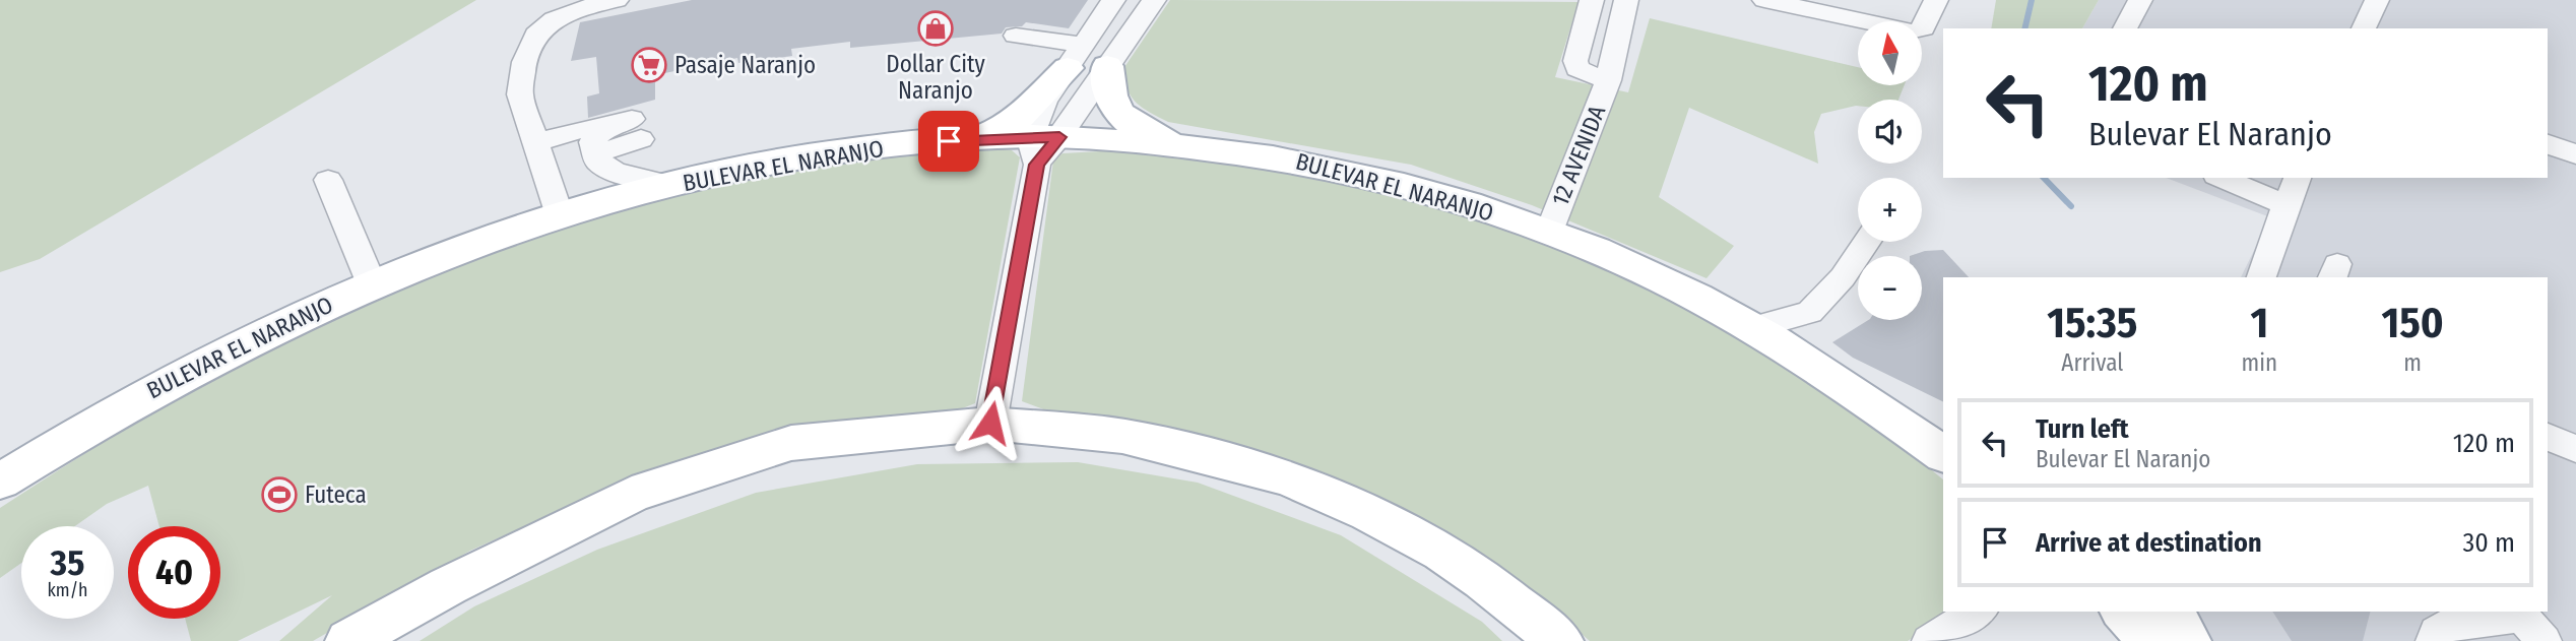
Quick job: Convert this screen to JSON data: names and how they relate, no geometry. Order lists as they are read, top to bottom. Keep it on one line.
{"streets":{"main road":["BULEVAR EL NARANJO"],"street":["12 AVENIDA"]},"crossings":[["12 AVENIDA","BULEVAR EL NARANJO"]],"places":{"shop":["Dollar City Naranjo"],"supermarket":["Pasaje Naranjo"],"sports":["Futeca"]},"north":"top","page":{"map_buttons":["+","−"],"turn":["120 m","Bulevar El Naranjo"],"eta":["15:35","Arrival","1","min","150","m"],"list":[{"name":"Turn left","note":"Bulevar El Naranjo","value":"120 m"},{"name":"Arrive at destination","value":"30 m"}],"speed":"35 km/h","limit":"40"}}
